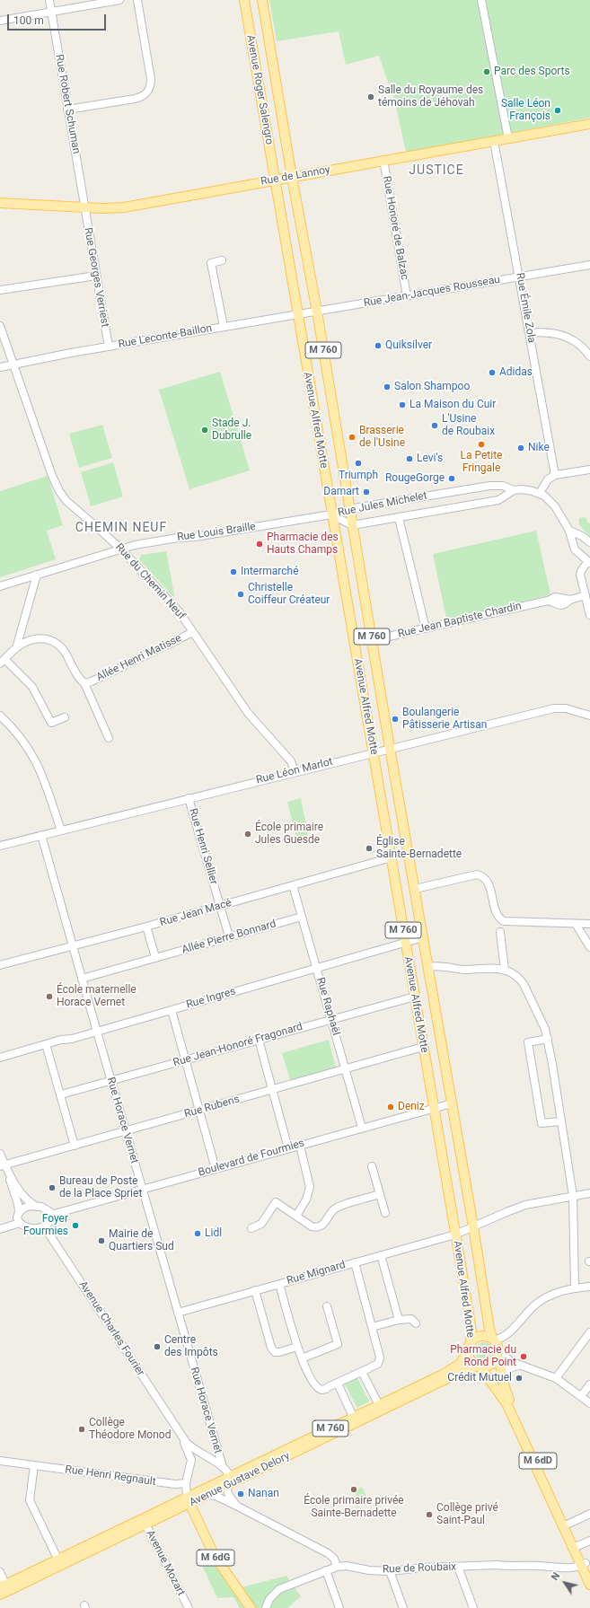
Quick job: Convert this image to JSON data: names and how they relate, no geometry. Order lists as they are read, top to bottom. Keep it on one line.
{"streets":{"main road":["Avenue Roger Salengro","Rue de Lannoy","M 760","Avenue Alfred Motte","M 6dD","Avenue Gustave Delory","M 6dG"],"street":["Rue Robert Schuman","Rue Honoré de Balzac","Rue Georges Verriest","Rue Jean-Jacques Rousseau","Rue Émile Zola","Rue Leconte-Baillon","Rue Jules Michelet","Rue Louis Braille","Rue du Chemin Neuf","Rue Jean Baptiste Chardin","Allée Henri Matisse","Rue Léon Marlot","Rue Henri Sellier","Rue Jean Macé","Allée Pierre Bonnard","Rue Ingres","Rue Raphaël","Rue Jean-Honoré Fragonard","Rue Rubens","Rue Horace Vernet","Boulevard de Fourmies","Rue Mignard","Avenue Charles Fourier","Rue Henri Regnault","Avenue Mozart","Rue de Roubaix"]},"crossings":[["Avenue Roger Salengro","Rue de Lannoy"],["Avenue Roger Salengro","Avenue Alfred Motte"],["Rue Robert Schuman","Rue de Lannoy"],["Rue Robert Schuman","Rue Georges Verriest"],["Rue de Lannoy","Rue Honoré de Balzac"],["Rue de Lannoy","Rue Georges Verriest"],["Rue de Lannoy","Rue Émile Zola"],["Rue de Lannoy","Avenue Alfred Motte"],["Rue Honoré de Balzac","Rue Jean-Jacques Rousseau"],["Rue Georges Verriest","Rue Leconte-Baillon"],["Rue Jean-Jacques Rousseau","Rue Émile Zola"],["Rue Jean-Jacques Rousseau","Rue Leconte-Baillon"],["Rue Jean-Jacques Rousseau","Avenue Alfred Motte"],["Rue Leconte-Baillon","Avenue Alfred Motte"],["Rue Leconte-Baillon","Rue du Chemin Neuf"],["Avenue Alfred Motte","Rue Jules Michelet"],["Avenue Alfred Motte","Rue Louis Braille"],["Avenue Alfred Motte","Rue Jean Baptiste Chardin"],["Avenue Alfred Motte","Rue Léon Marlot"],["Avenue Alfred Motte","Rue Jean Macé"],["Avenue Alfred Motte","Rue Ingres"],["Avenue Alfred Motte","Rue Jean-Honoré Fragonard"],["Avenue Alfred Motte","Rue Rubens"],["Avenue Alfred Motte","Boulevard de Fourmies"],["Avenue Alfred Motte","Rue Mignard"],["Avenue Alfred Motte","M 6dD"],["Avenue Alfred Motte","Avenue Gustave Delory"],["Rue Jules Michelet","Rue Louis Braille"],["Rue Louis Braille","Rue du Chemin Neuf"],["Rue du Chemin Neuf","Allée Henri Matisse"],["Rue du Chemin Neuf","Rue Léon Marlot"],["Rue Léon Marlot","Rue Henri Sellier"],["Rue Léon Marlot","Rue Horace Vernet"],["Rue Henri Sellier","Rue Jean Macé"],["Rue Henri Sellier","Allée Pierre Bonnard"],["Rue Jean Macé","Rue Raphaël"],["Rue Jean Macé","Rue Horace Vernet"],["Allée Pierre Bonnard","Rue Raphaël"],["Allée Pierre Bonnard","Rue Horace Vernet"],["Rue Ingres","Rue Raphaël"],["Rue Ingres","Rue Horace Vernet"],["Rue Raphaël","Rue Jean-Honoré Fragonard"],["Rue Raphaël","Rue Rubens"],["Rue Raphaël","Boulevard de Fourmies"],["Rue Jean-Honoré Fragonard","Rue Horace Vernet"],["Rue Rubens","Rue Horace Vernet"],["Rue Horace Vernet","Boulevard de Fourmies"],["Rue Horace Vernet","Rue Mignard"],["Rue Horace Vernet","Avenue Charles Fourier"],["Boulevard de Fourmies","Avenue Charles Fourier"],["Avenue Charles Fourier","Rue Henri Regnault"],["Avenue Charles Fourier","Avenue Gustave Delory"],["Avenue Charles Fourier","M 6dG"],["Avenue Charles Fourier","Rue de Roubaix"],["M 6dD","Avenue Gustave Delory"],["Avenue Gustave Delory","M 6dG"],["Avenue Gustave Delory","Avenue Mozart"]],"districts":["JUSTICE","CHEMIN NEUF"],"places":["Parc des Sports","Salle du Royaume des témoins de Jéhovah","Salle Léon François","Quiksilver","Adidas","Salon Shampoo","La Maison du Cuir","L'Usine de Roubaix","Stade J. Dubrulle","Brasserie de l'Usine","La Petite Fringale","Nike","Levi's","Triumph","RougeGorge","Damart","Pharmacie des Hauts Champs","Intermarché","Christelle Coiffeur Créateur","Boulangerie Pâtisserie Artisan","École primaire Jules Guesde","Église Sainte-Bernadette","École maternelle Horace Vernet","Deniz","Bureau de Poste de la Place Spriet","Foyer Fourmies","Lidl","Mairie de Quartiers Sud","Centre des Impôts","Pharmacie du Rond Point","Crédit Mutuel","Collège Théodore Monod","École primaire privée Sainte-Bernadette","Nanan","Collège privé Saint-Paul"],"scale_bar":"100 m","north":"top left"}
